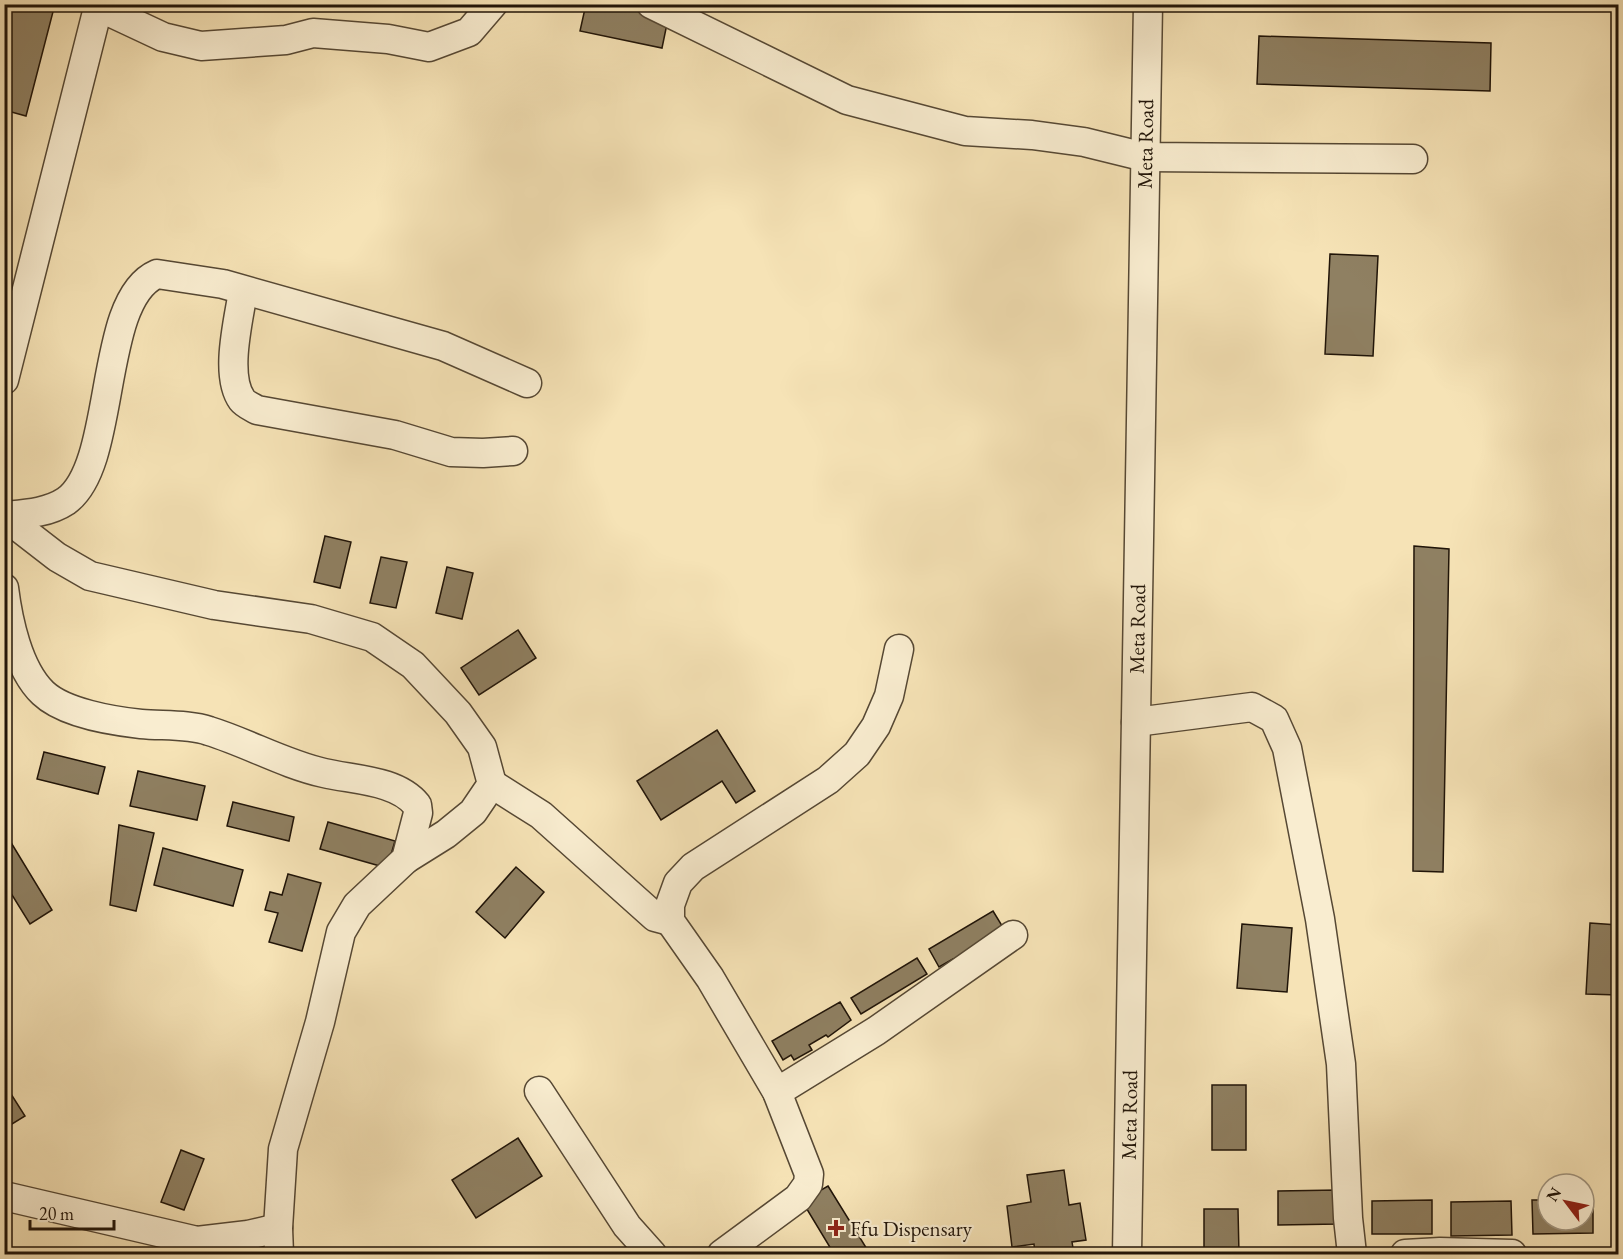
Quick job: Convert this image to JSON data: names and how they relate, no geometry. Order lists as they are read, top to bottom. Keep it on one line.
{"streets":{"street":["Meta Road"]},"places":{"health":["Ffu Dispensary"]},"scale_bar":"20 m","north":"top left"}
